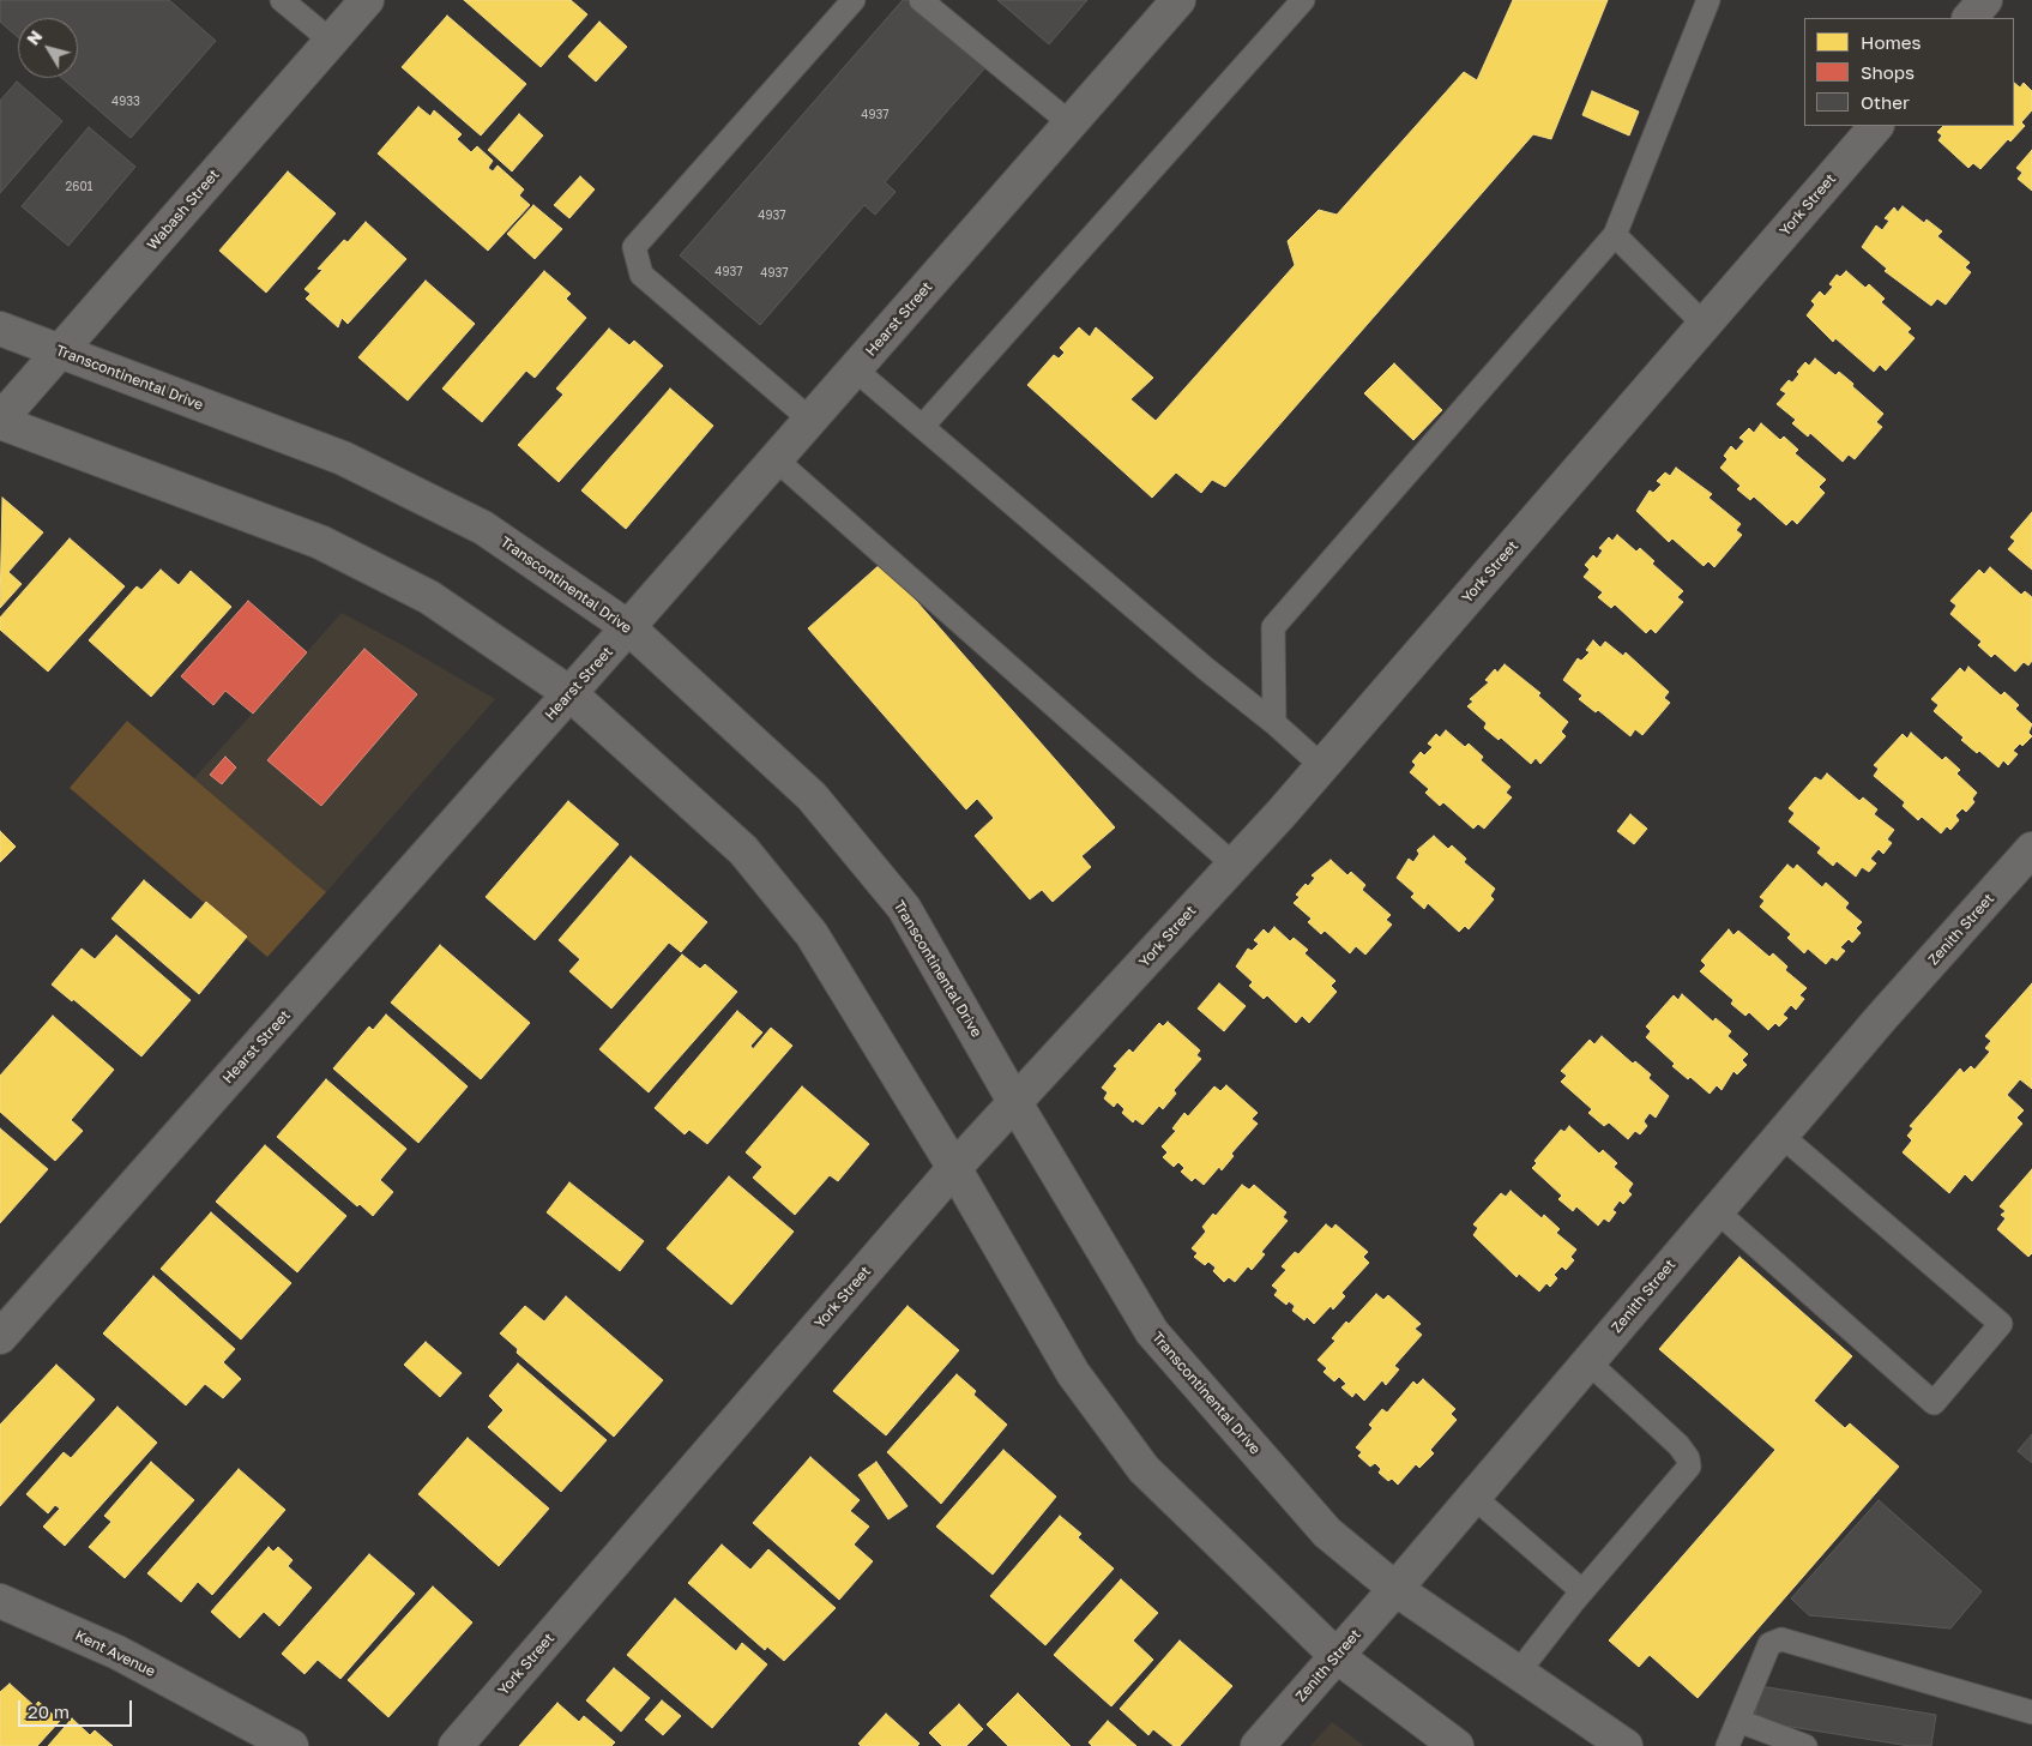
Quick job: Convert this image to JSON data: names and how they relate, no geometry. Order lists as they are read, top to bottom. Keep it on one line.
{"streets":{"street":["York Street","Wabash Street","Hearst Street","Transcontinental Drive","Zenith Street","Kent Avenue"]},"crossings":[["York Street","Transcontinental Drive"],["Wabash Street","Transcontinental Drive"],["Hearst Street","Transcontinental Drive"],["Transcontinental Drive","Zenith Street"]],"house_numbers":["4933","4937","2601","4937","4937","4937"],"legend":["Homes","Shops","Other"],"scale_bar":"20 m","north":"top left"}
